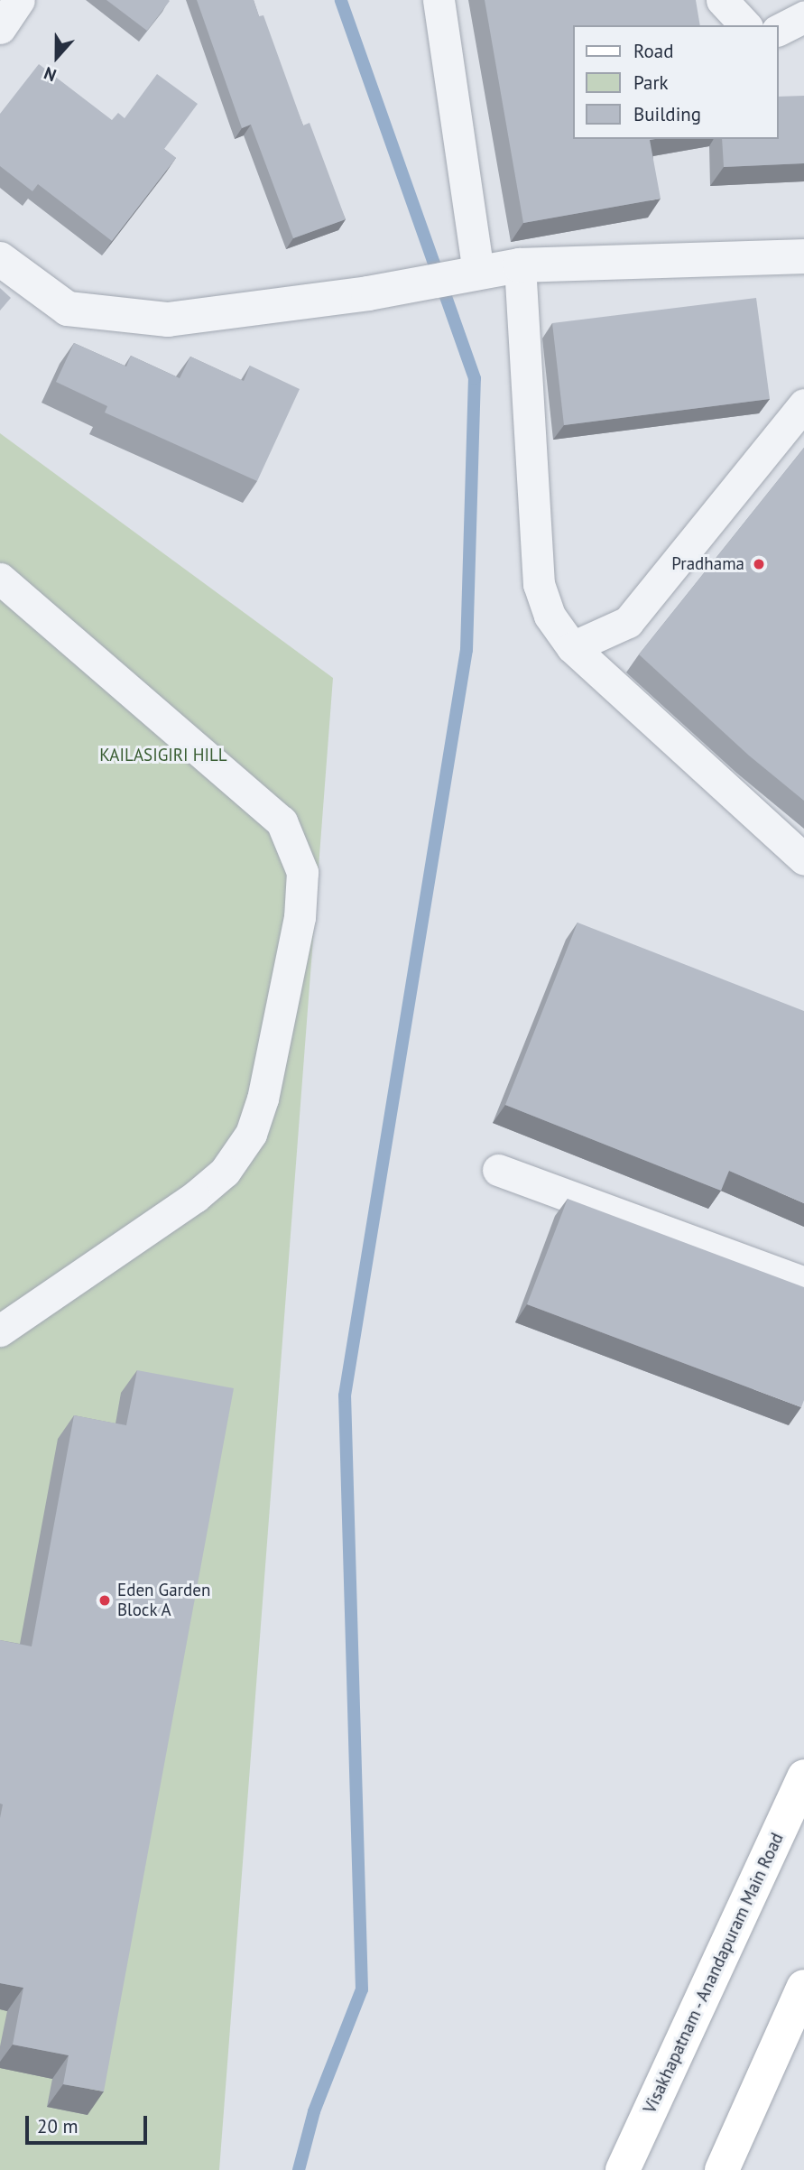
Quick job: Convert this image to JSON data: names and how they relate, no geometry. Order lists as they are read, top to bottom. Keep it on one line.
{"streets":{"main road":["Visakhapatnam - Anandapuram Main Road"]},"parks":["KAILASIGIRI HILL"],"places":["Pradhama","Eden Garden Block A"],"legend":["Road","Park","Building"],"scale_bar":"20 m","north":"bottom"}
